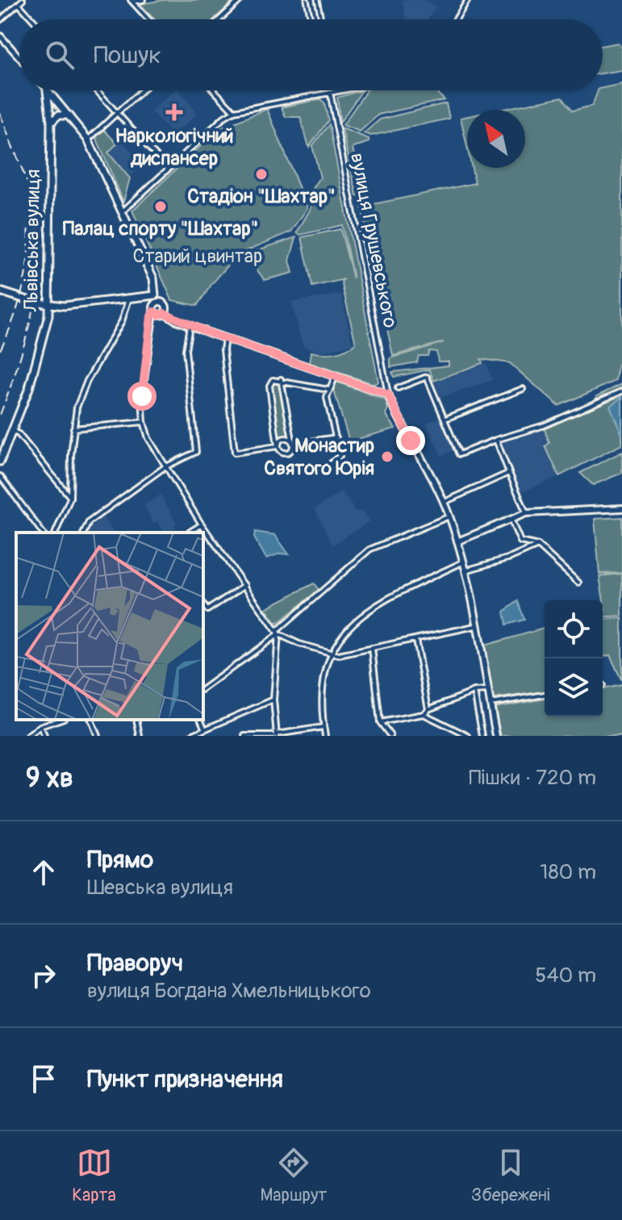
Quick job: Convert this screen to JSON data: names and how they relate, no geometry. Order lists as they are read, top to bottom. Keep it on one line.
{"streets":{"main road":["Львівська вулиця"],"street":["вулиця Грушевського"]},"parks":["Старий цвинтар"],"places":{"health":["Наркологічний диспансер"],"other":["Стадіон \"Шахтар\"","Палац спорту \"Шахтар\"","Монастир Святого Юрія"]},"north":"top left","page":{"search":"Пошук","heading":["9 хв","Пішки · 720 m"],"list":[["Прямо","Шевська вулиця","180 m"],["Праворуч","вулиця Богдана Хмельницького","540 m"],"Пункт призначення"],"nav":["Карта","Маршрут","Збережені"]}}
